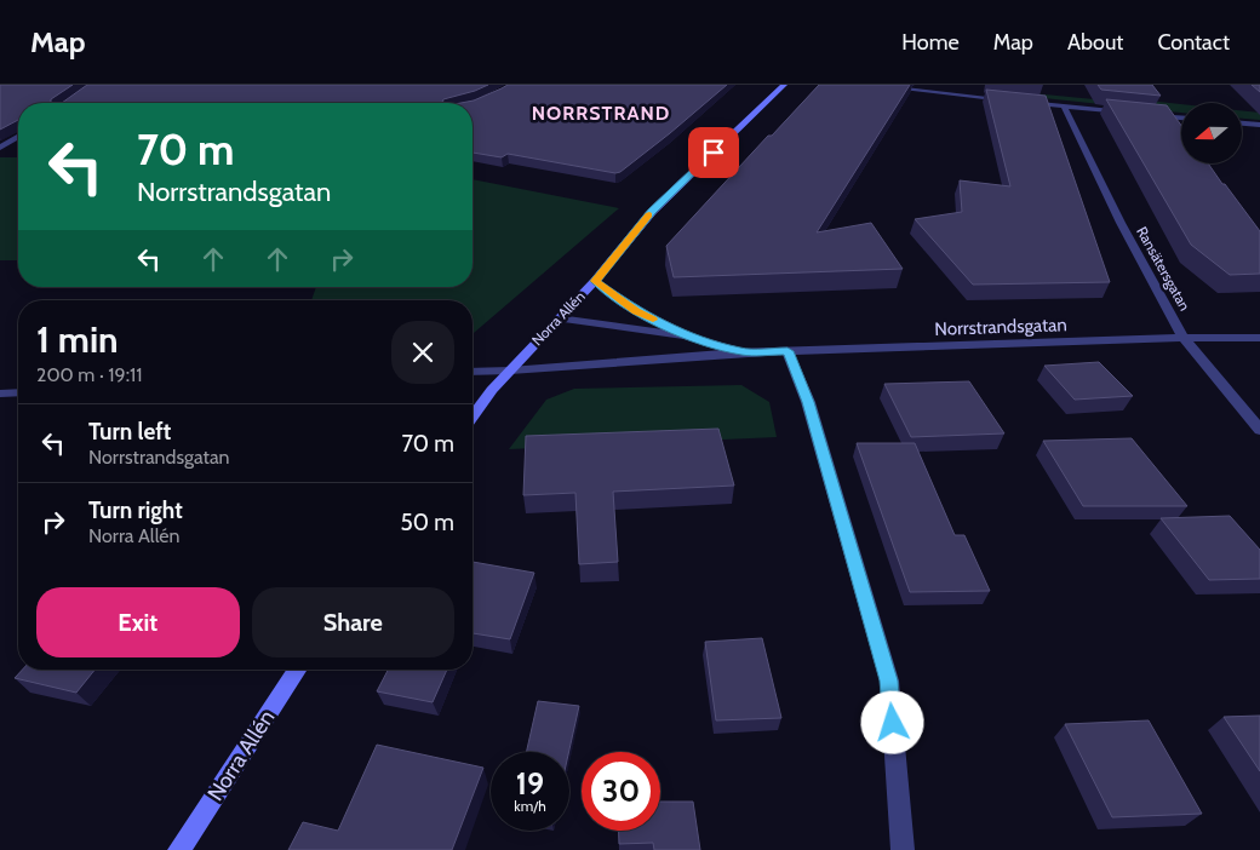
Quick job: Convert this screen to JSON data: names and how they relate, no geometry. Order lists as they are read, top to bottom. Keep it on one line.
{"streets":{"street":["Ransätersgatan","Norra Allén","Norrstrandsgatan"]},"crossings":[["Ransätersgatan","Norrstrandsgatan"],["Norra Allén","Norrstrandsgatan"]],"districts":["NORRSTRAND"],"north":"left","page":{"header":"Map","nav":["Home","Map","About","Contact"],"turn":["70 m","Norrstrandsgatan"],"heading":["1 min","200 m · 19:11"],"list":[{"name":"Turn left","note":"Norrstrandsgatan","value":"70 m"},{"name":"Turn right","note":"Norra Allén","value":"50 m"}],"buttons":["Exit","Share"],"speed":"19 km/h","limit":"30"}}
